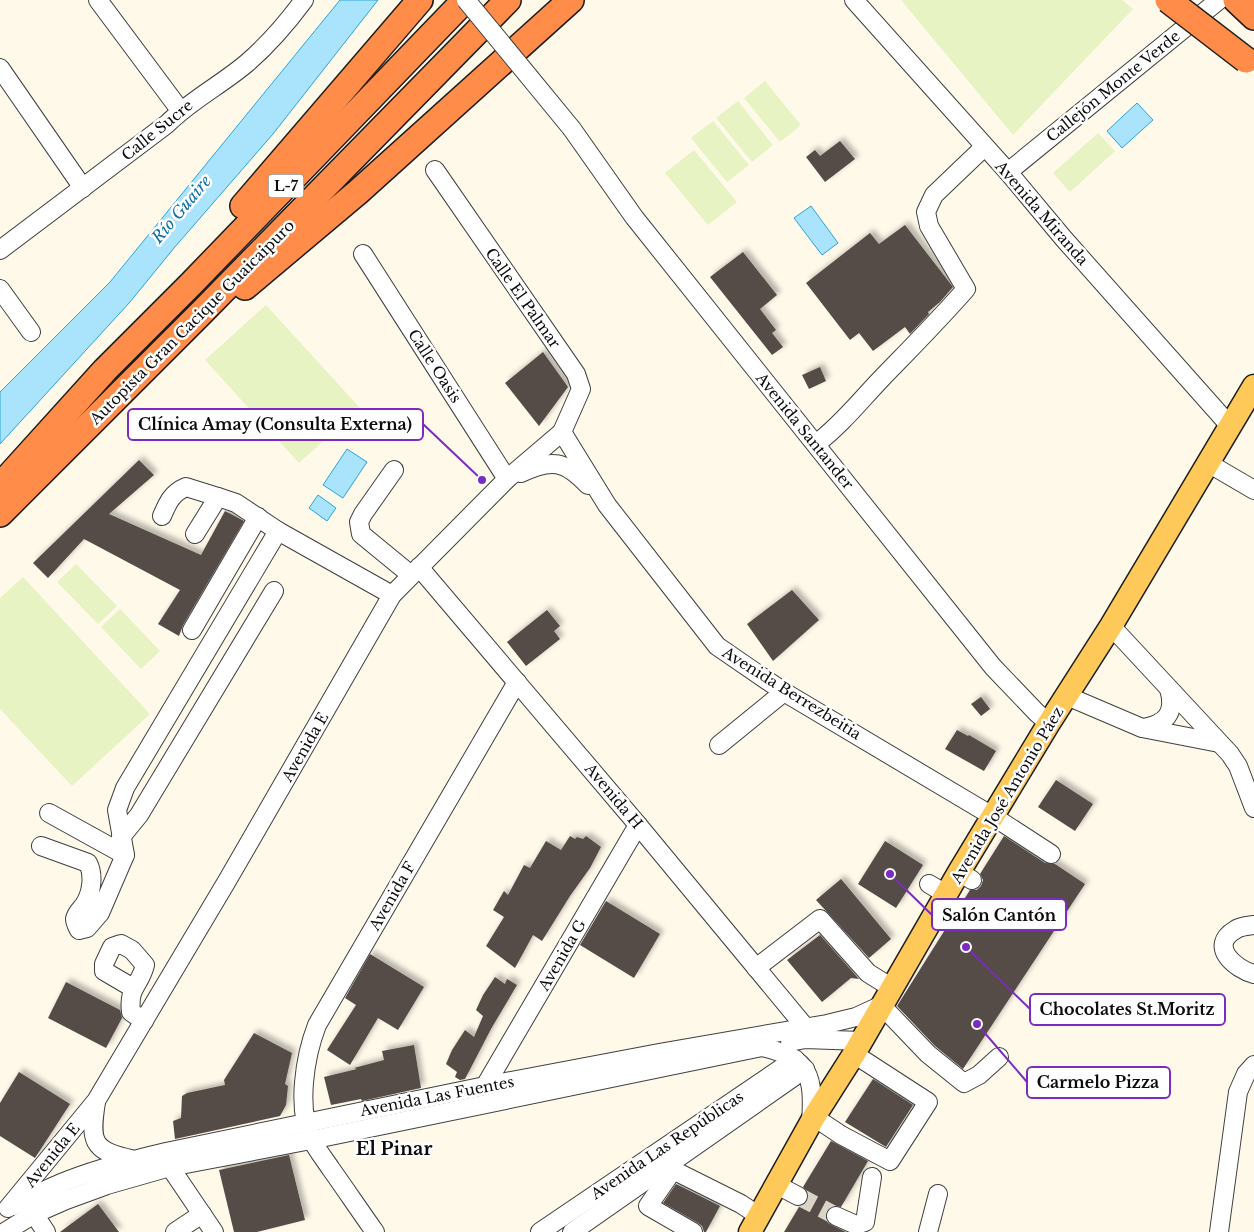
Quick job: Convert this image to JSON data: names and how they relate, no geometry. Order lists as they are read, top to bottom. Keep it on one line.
{"streets":{"highway":["L-7","Autopista Gran Cacique Guaicaipuro"],"main road":["Avenida José Antonio Páez"],"street":["Callejón Monte Verde","Calle Sucre","Avenida Miranda","Calle El Palmar","Calle Oasis","Avenida Santander","Avenida Berrezbeitia","Avenida E","Avenida H","Avenida F","Avenida G","Avenida Las Fuentes","Avenida Las Repúblicas"]},"crossings":[["Callejón Monte Verde","Avenida Miranda"],["Avenida Miranda","Avenida José Antonio Páez"],["Calle El Palmar","Avenida Berrezbeitia"],["Calle El Palmar","Avenida E"],["Autopista Gran Cacique Guaicaipuro","Avenida Santander"],["Calle Oasis","Avenida Berrezbeitia"],["Calle Oasis","Avenida E"],["Avenida Santander","Avenida José Antonio Páez"],["Avenida Berrezbeitia","Avenida E"],["Avenida Berrezbeitia","Avenida José Antonio Páez"],["Avenida E","Avenida H"],["Avenida E","Avenida Las Fuentes"],["Avenida José Antonio Páez","Avenida Las Fuentes"],["Avenida H","Avenida F"],["Avenida H","Avenida G"],["Avenida H","Avenida Las Fuentes"],["Avenida F","Avenida Las Fuentes"],["Avenida G","Avenida Las Fuentes"]],"districts":["El Pinar"],"water":["Río Guaire"],"places":["Clínica Amay (Consulta Externa)","Salón Cantón","Chocolates St.Moritz","Carmelo Pizza"]}
